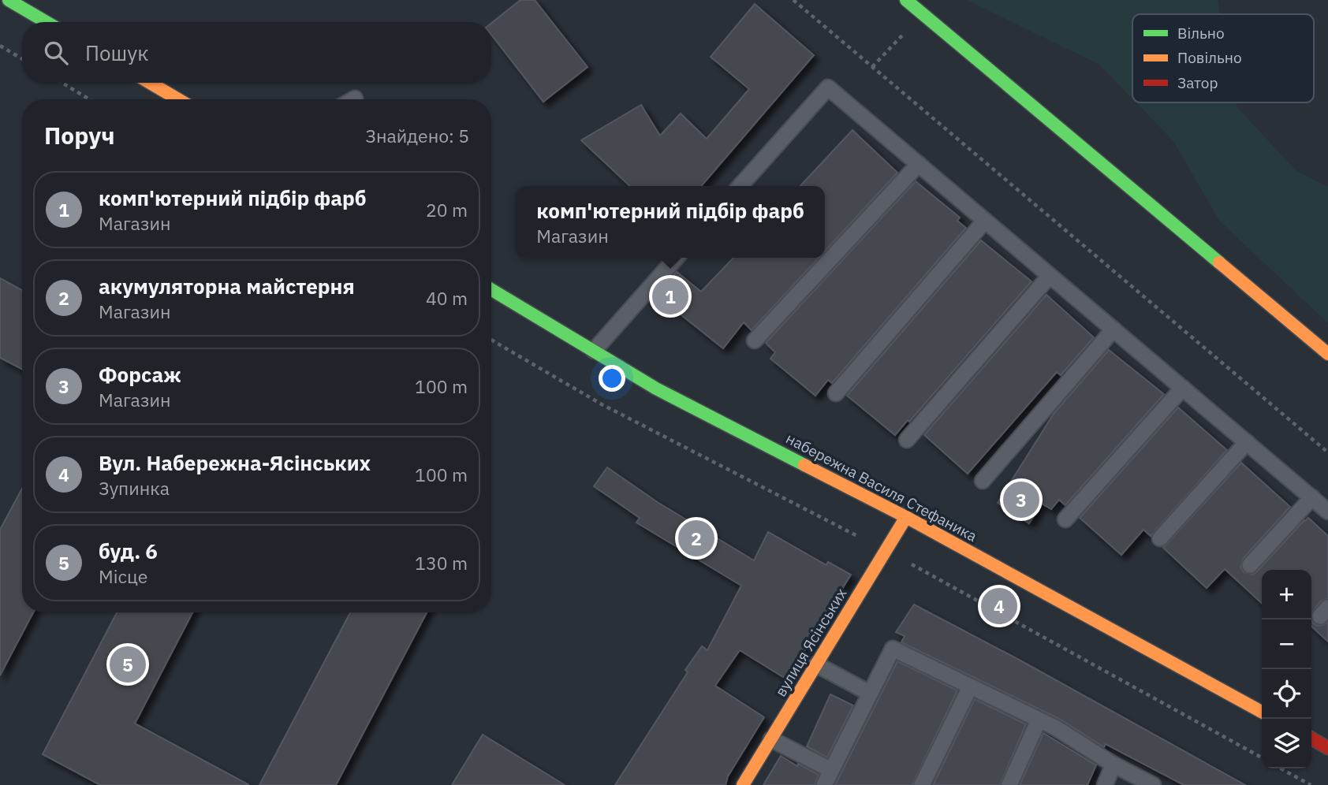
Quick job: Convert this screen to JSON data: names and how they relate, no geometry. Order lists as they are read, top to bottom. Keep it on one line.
{"streets":{"main road":["набережна Василя Стефаника","вулиця Ясінських"]},"crossings":[["набережна Василя Стефаника","вулиця Ясінських"]],"legend":["Вільно","Повільно","Затор"],"page":{"search":"Пошук","heading":["Поруч","Знайдено: 5"],"list":[{"mark":"1","name":"комп'ютерний підбір фарб","note":"Магазин","value":"20 m"},{"mark":"2","name":"акумуляторна майстерня","note":"Магазин","value":"40 m"},{"mark":"3","name":"Форсаж","note":"Магазин","value":"100 m"},{"mark":"4","name":"Вул. Набережна-Ясінських","note":"Зупинка","value":"100 m"},{"mark":"5","name":"буд. 6","note":"Місце","value":"130 m"}],"popup":["комп'ютерний підбір фарб","Магазин"],"pins":["1","3","2","4","5"],"map_buttons":["+","−"]}}
